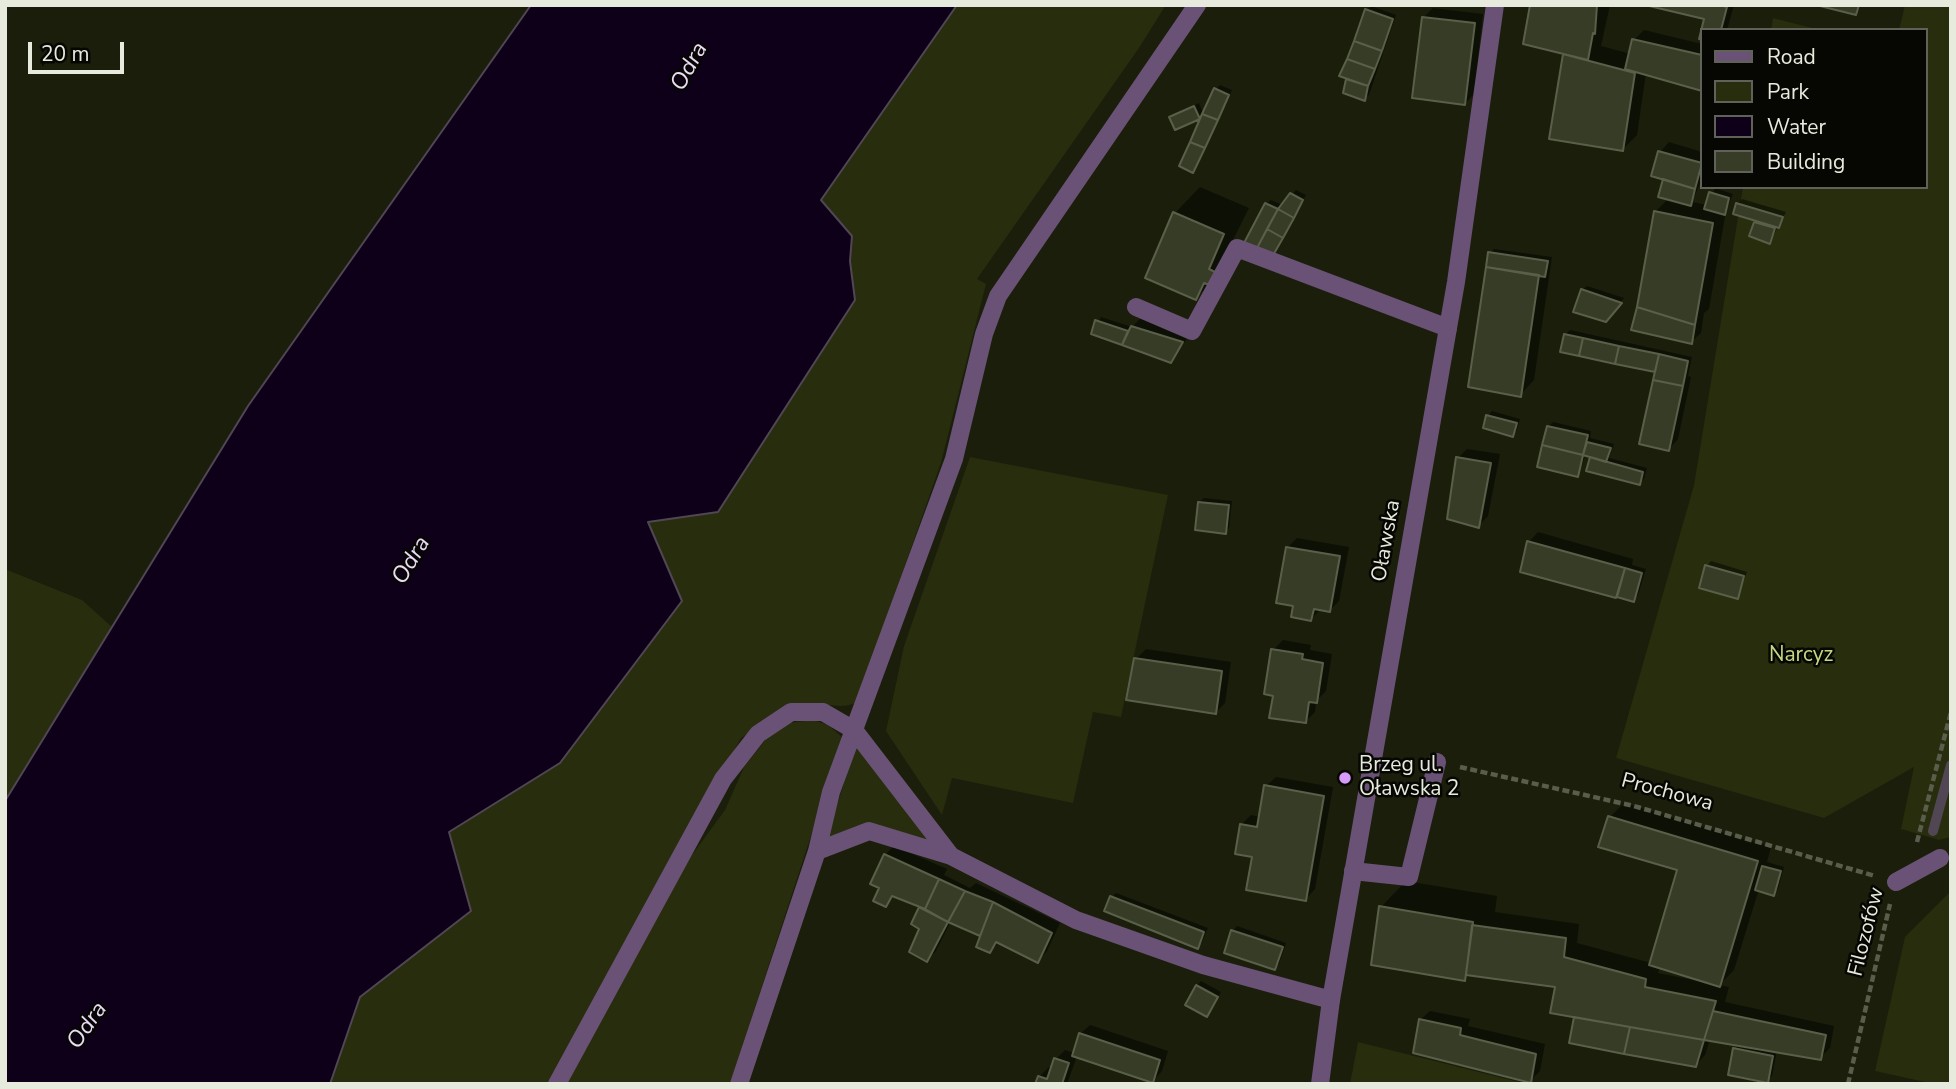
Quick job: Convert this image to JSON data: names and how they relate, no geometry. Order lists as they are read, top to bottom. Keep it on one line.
{"streets":{"street":["Oławska"],"path":["Prochowa","Filozofów"]},"crossings":[["Prochowa","Filozofów"]],"water":["Odra"],"parks":["Narcyz"],"places":["Brzeg ul. Oławska 2"],"legend":["Road","Park","Water","Building"],"scale_bar":"20 m"}
